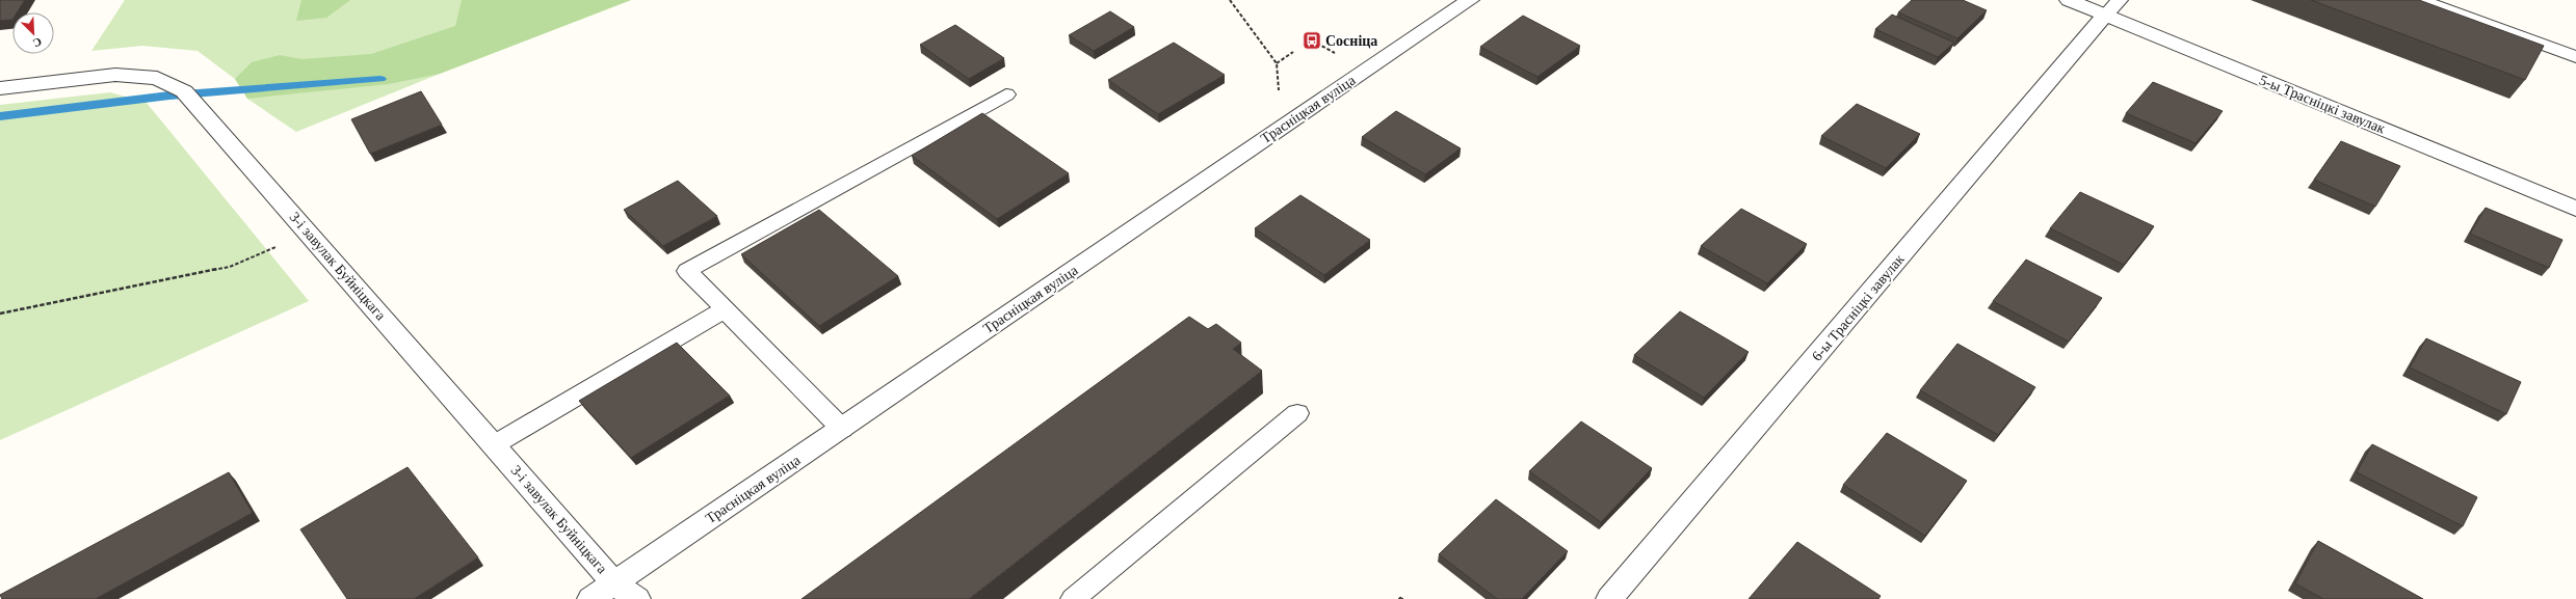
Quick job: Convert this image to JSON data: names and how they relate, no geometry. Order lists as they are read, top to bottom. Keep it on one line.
{"streets":{"street":["5-ы Трасніцкі завулак","Трасніцкая вуліца","3-і завулак Буйніцкага","6-ы Трасніцкі завулак"]},"crossings":[["5-ы Трасніцкі завулак","6-ы Трасніцкі завулак"],["Трасніцкая вуліца","3-і завулак Буйніцкага"]],"places":{"bus stop":["Сосніца"]},"north":"bottom right"}
